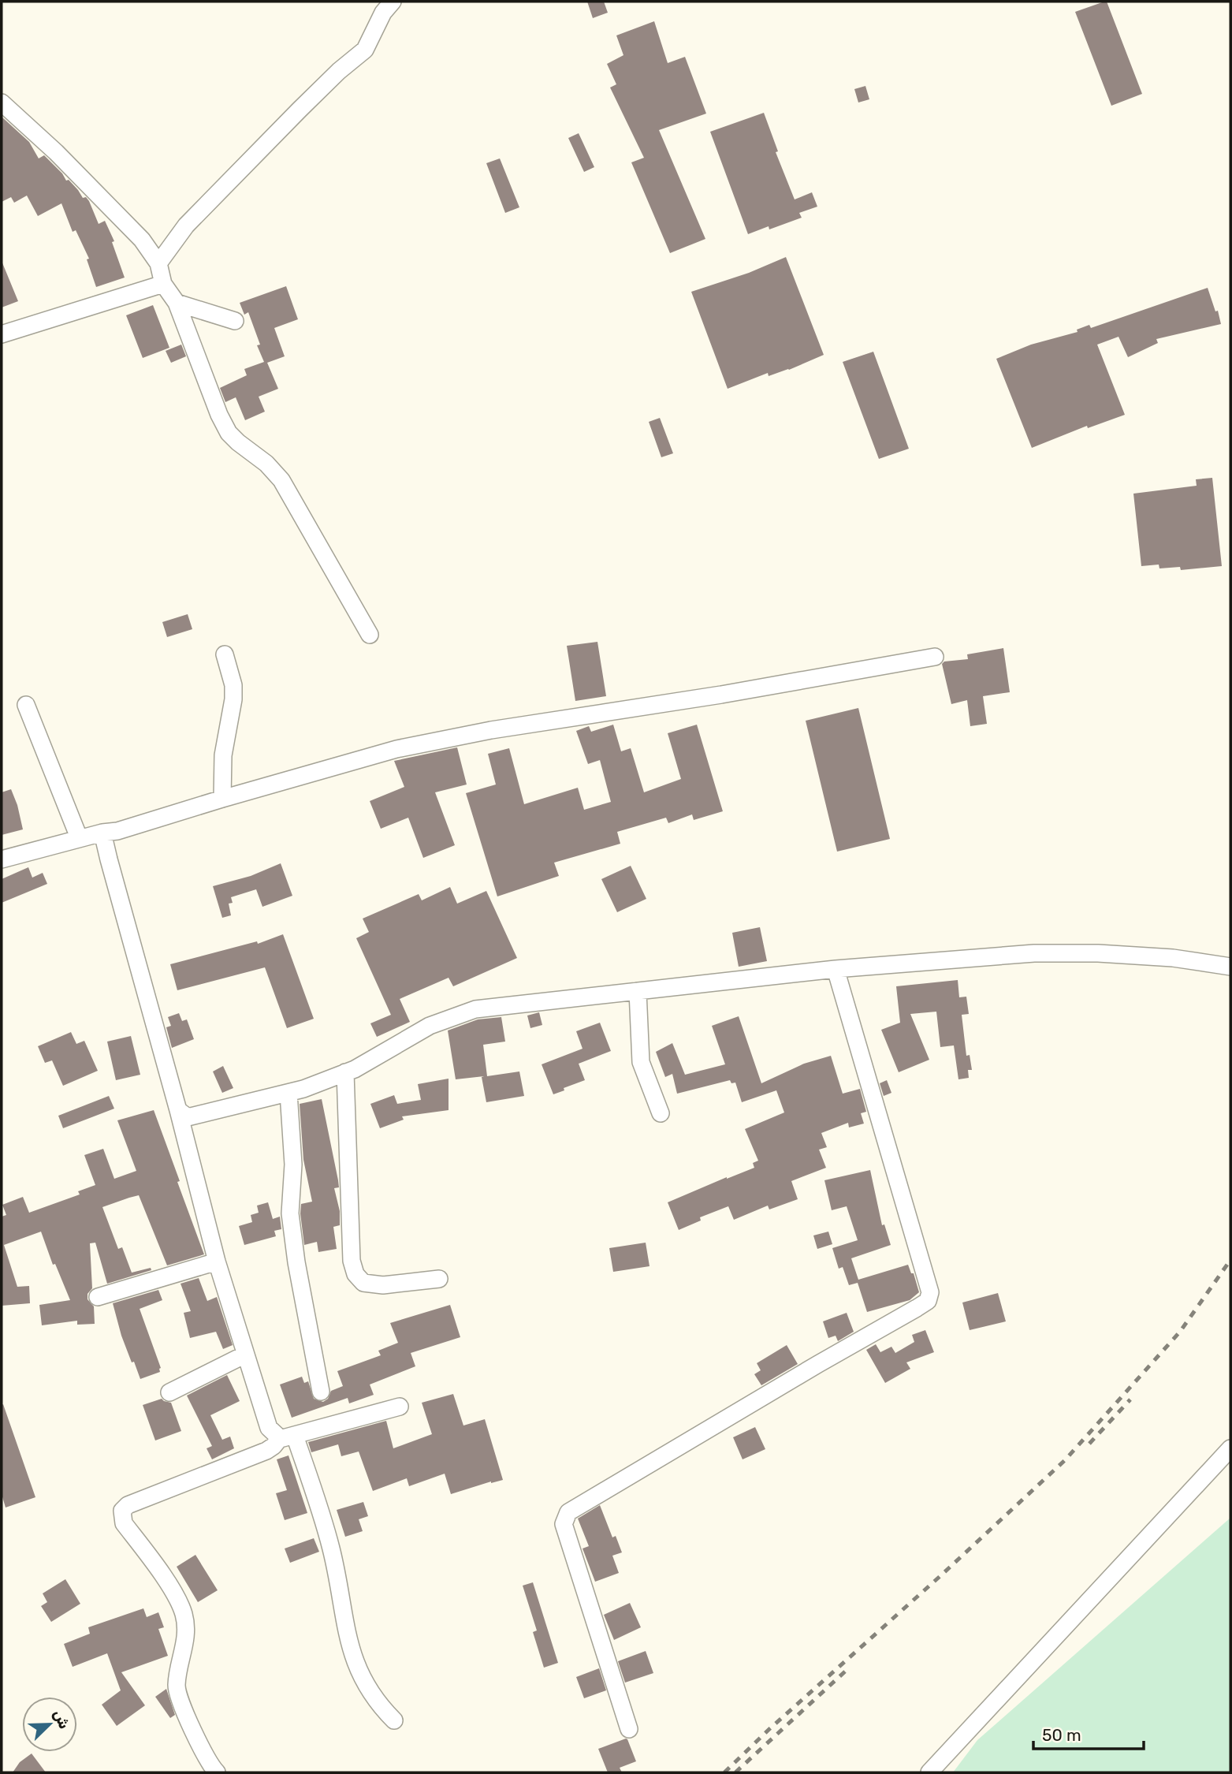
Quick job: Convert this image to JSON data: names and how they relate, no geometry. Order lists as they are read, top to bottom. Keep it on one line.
{"scale_bar":"50 m","north":"top right"}
